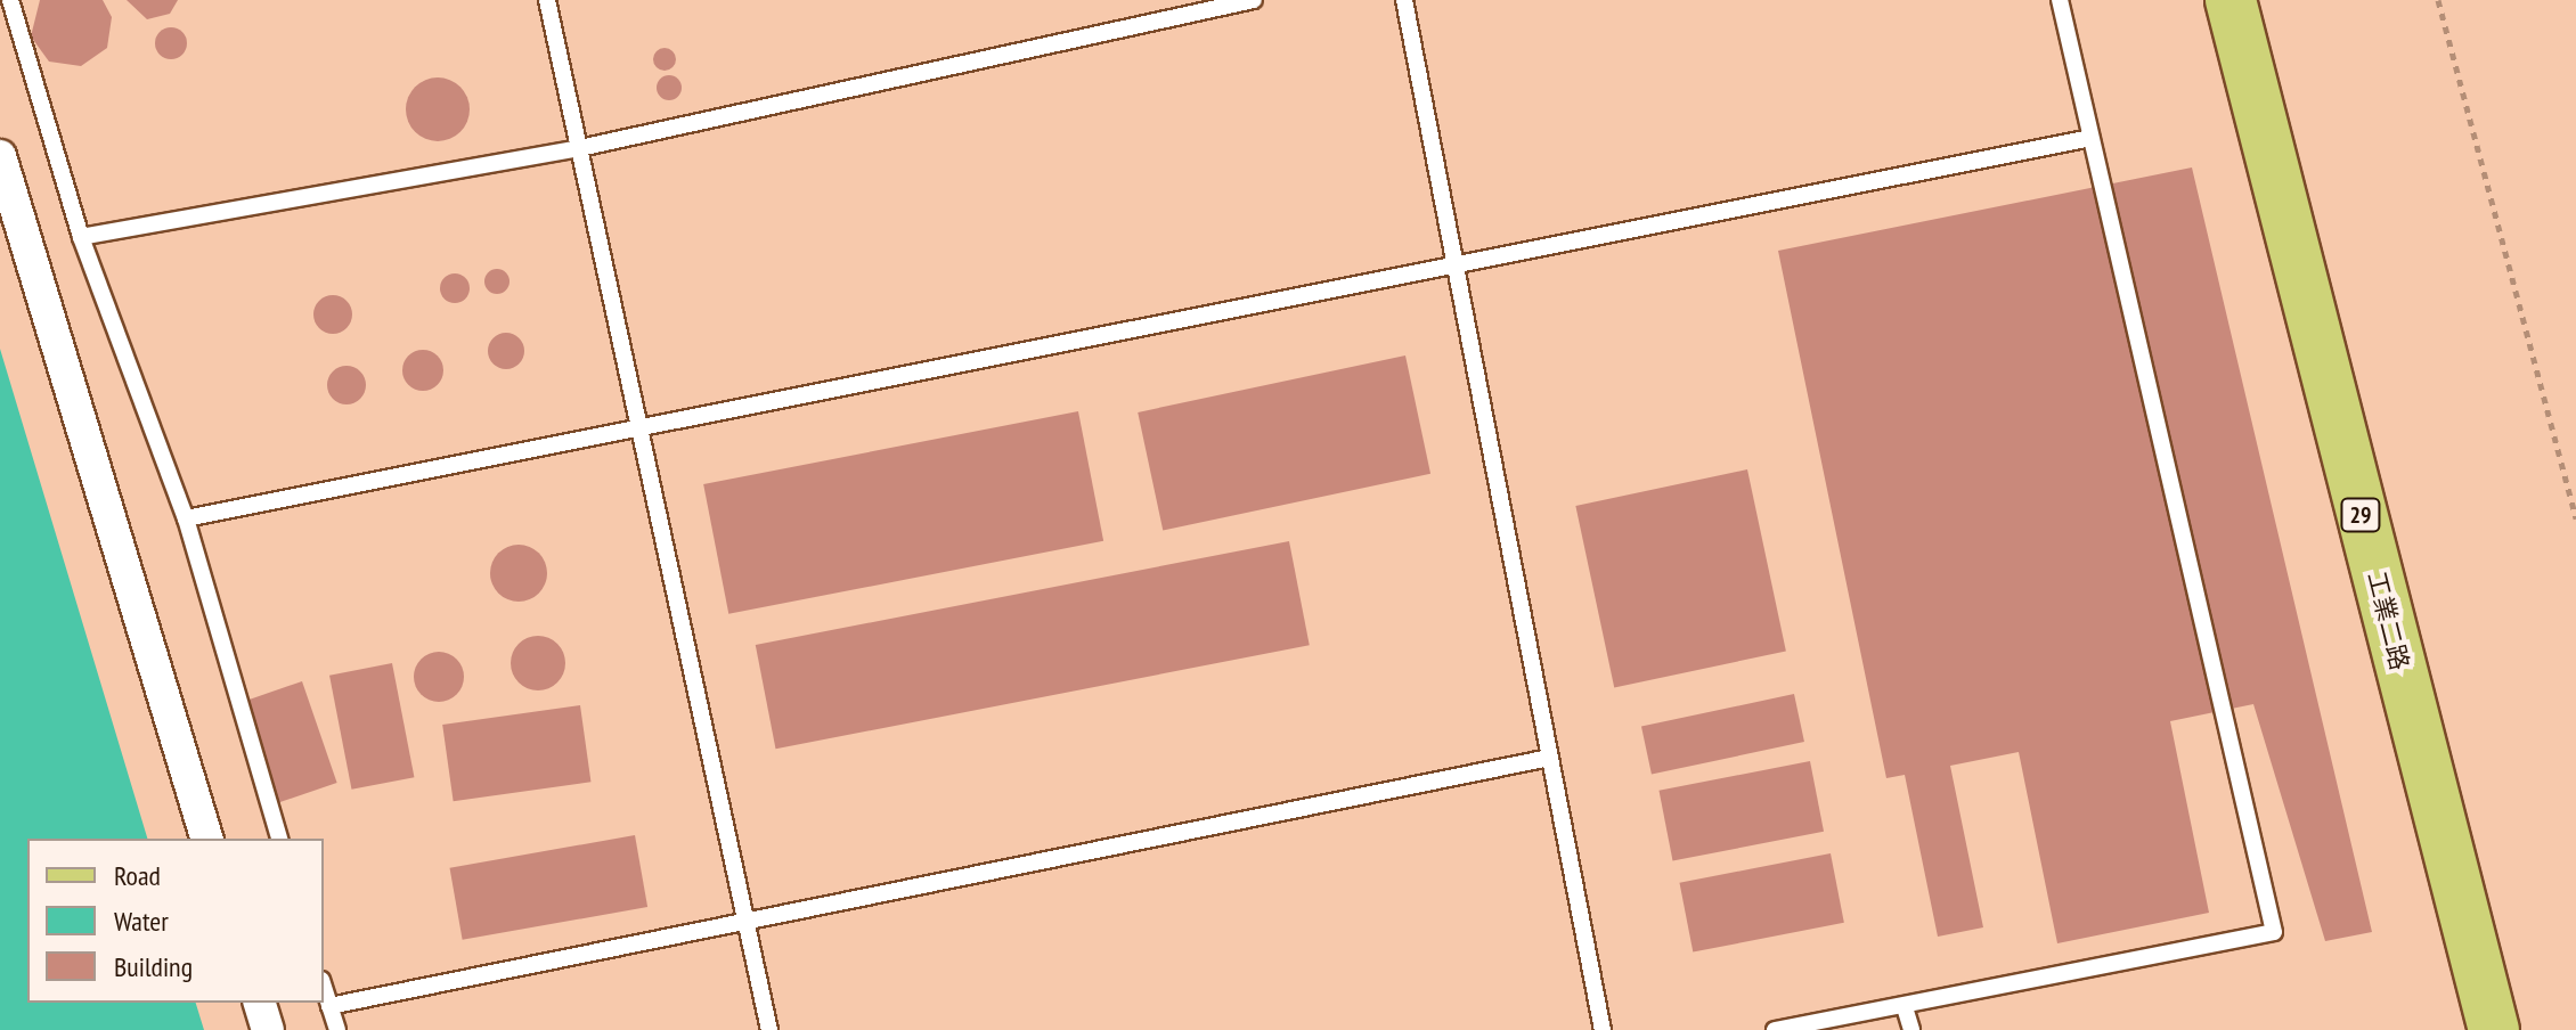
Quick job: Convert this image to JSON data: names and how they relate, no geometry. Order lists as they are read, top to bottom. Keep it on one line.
{"streets":{"main road":["29","工業二路"]},"legend":["Road","Water","Building"]}
